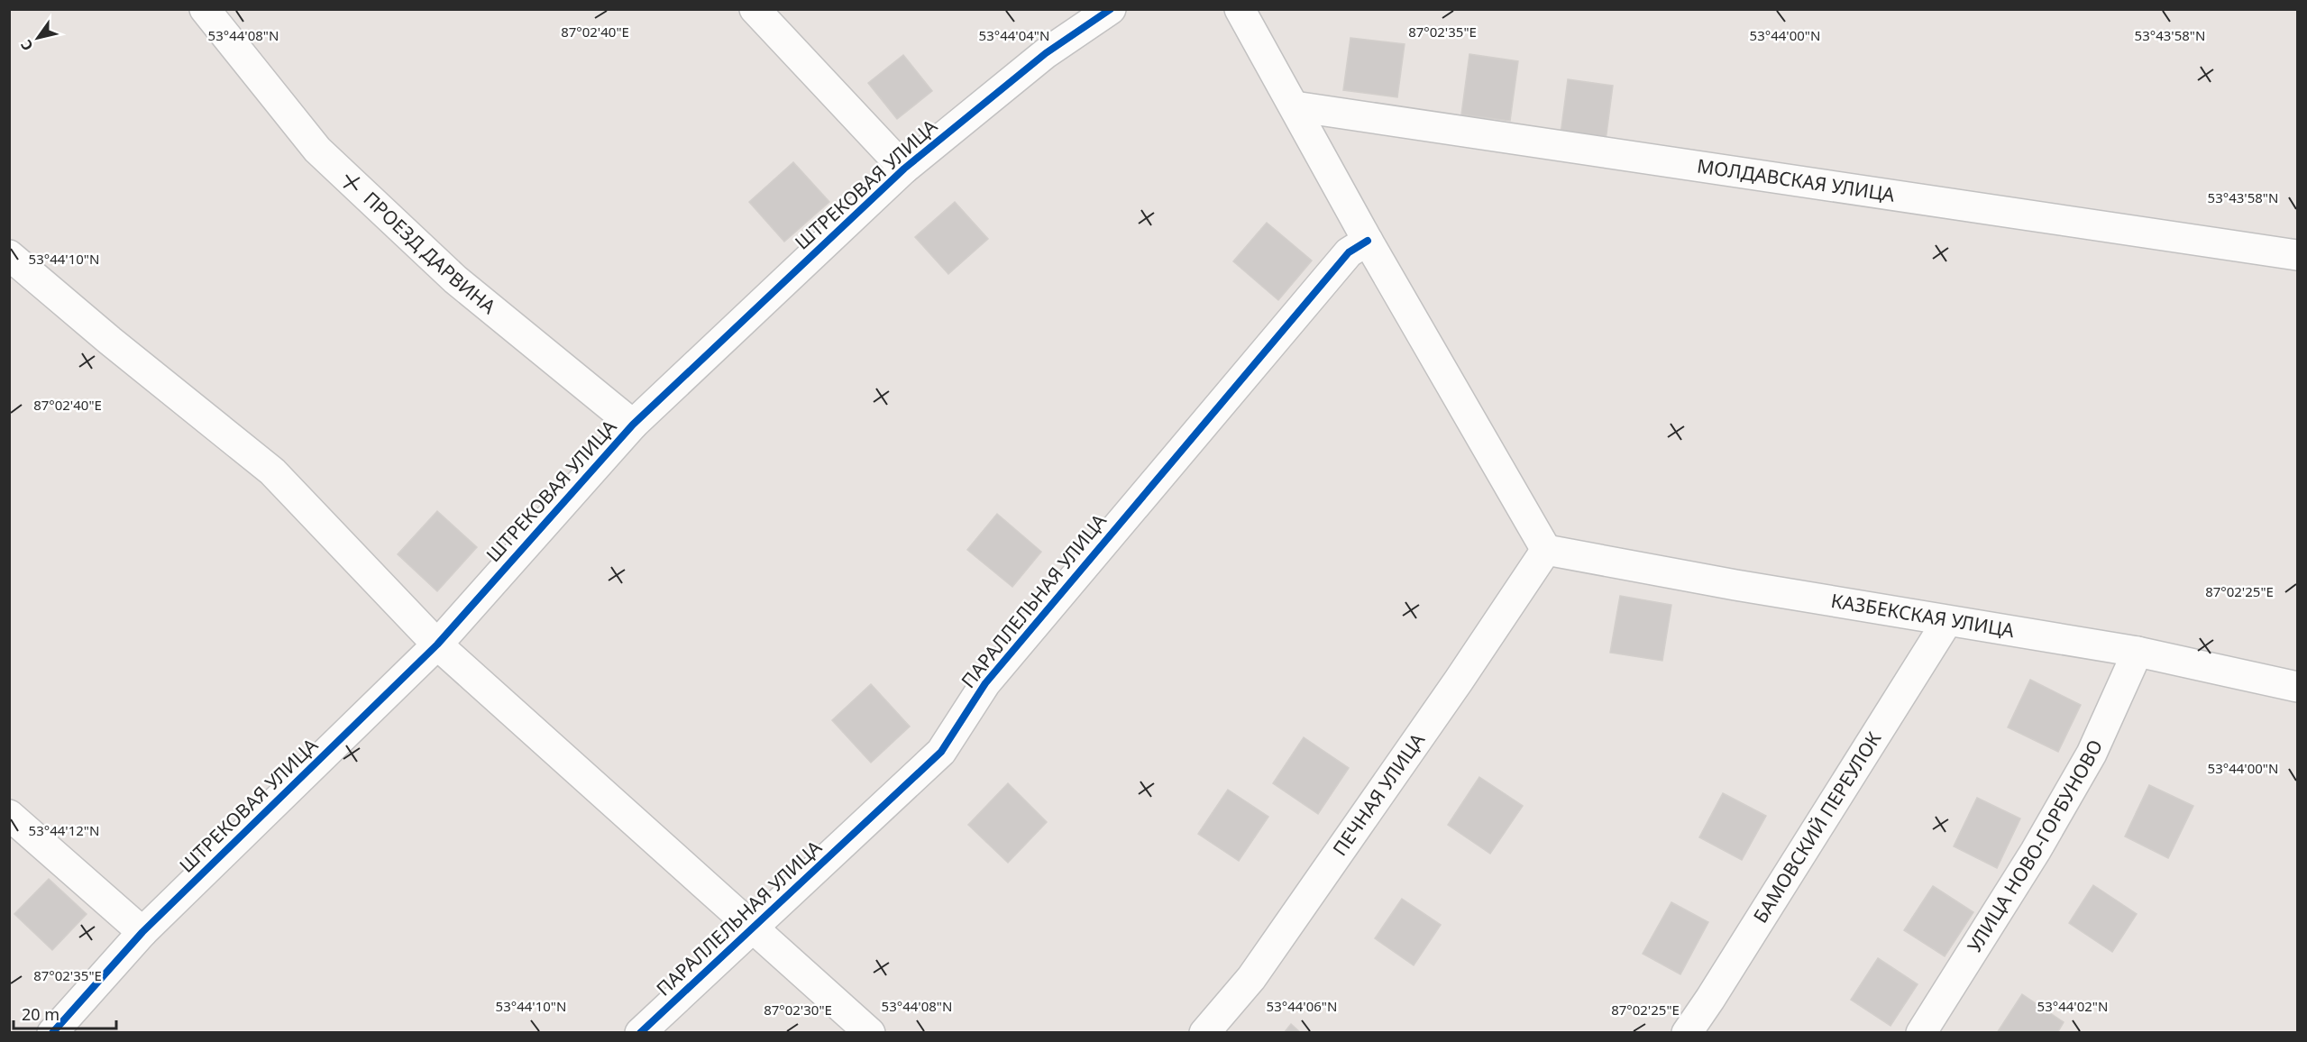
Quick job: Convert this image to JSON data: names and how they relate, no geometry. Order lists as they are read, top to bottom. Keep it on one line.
{"streets":{"street":["МОЛДАВСКАЯ УЛИЦА","ШТРЕКОВАЯ УЛИЦА","ПРОЕЗД ДАРВИНА","ПАРАЛЛЕЛЬНАЯ УЛИЦА","КАЗБЕКСКАЯ УЛИЦА","ПЕЧНАЯ УЛИЦА","БАМОВСКИЙ ПЕРЕУЛОК","УЛИЦА НОВО-ГОРБУНОВО"]},"crossings":[["ШТРЕКОВАЯ УЛИЦА","ПРОЕЗД ДАРВИНА"],["КАЗБЕКСКАЯ УЛИЦА","ПЕЧНАЯ УЛИЦА"],["КАЗБЕКСКАЯ УЛИЦА","БАМОВСКИЙ ПЕРЕУЛОК"],["КАЗБЕКСКАЯ УЛИЦА","УЛИЦА НОВО-ГОРБУНОВО"]],"scale_bar":"20 m","north":"bottom left","coordinates":["87°02'40\"E","87°02'35\"E","53°44'08\"N","53°44'04\"N","53°44'00\"N","53°43'58\"N","53°44'10\"N","87°02'25\"E","53°44'12\"N","53°44'06\"N","53°44'02\"N","87°02'30\"E"]}
